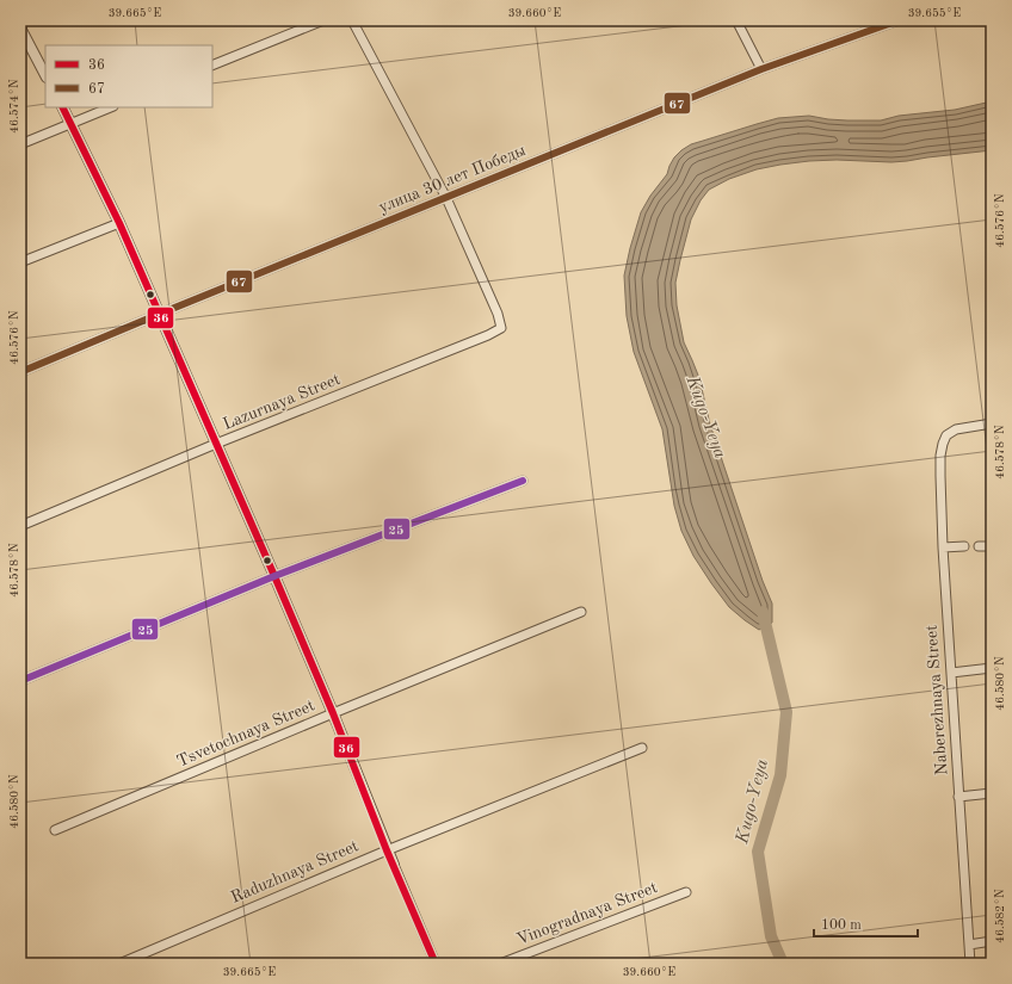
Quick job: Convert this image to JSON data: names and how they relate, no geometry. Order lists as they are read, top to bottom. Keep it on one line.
{"streets":{"street":["улица 30 лет Победы","Lazurnaya Street","Naberezhnaya Street","Tsvetochnaya Street","Raduzhnaya Street","Vinogradnaya Street"]},"crossings":[["улица 30 лет Победы","Lazurnaya Street"]],"water":["Kugo-Yeya"],"lines":["transit line 67","transit line 36","transit line 25"],"legend":["36","67"],"scale_bar":"100 m","coordinates":["39.665°E","39.660°E","39.655°E","46.574°N","46.576°N","46.578°N","46.580°N","46.582°N"]}
